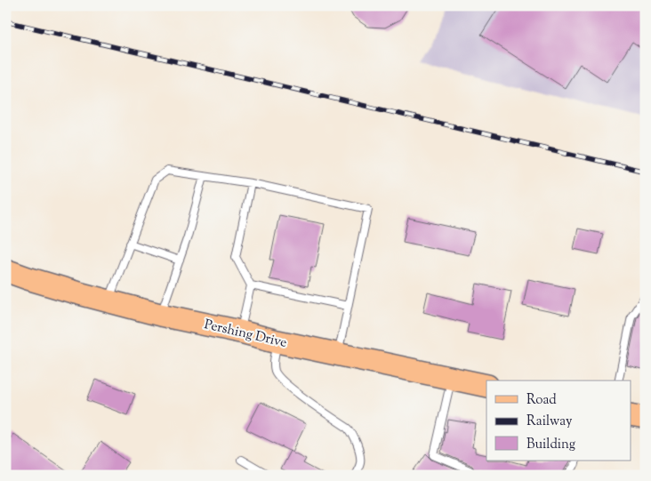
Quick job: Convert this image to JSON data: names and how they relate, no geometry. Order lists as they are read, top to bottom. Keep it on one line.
{"streets":{"main road":["Pershing Drive"]},"legend":["Road","Railway","Building"]}
